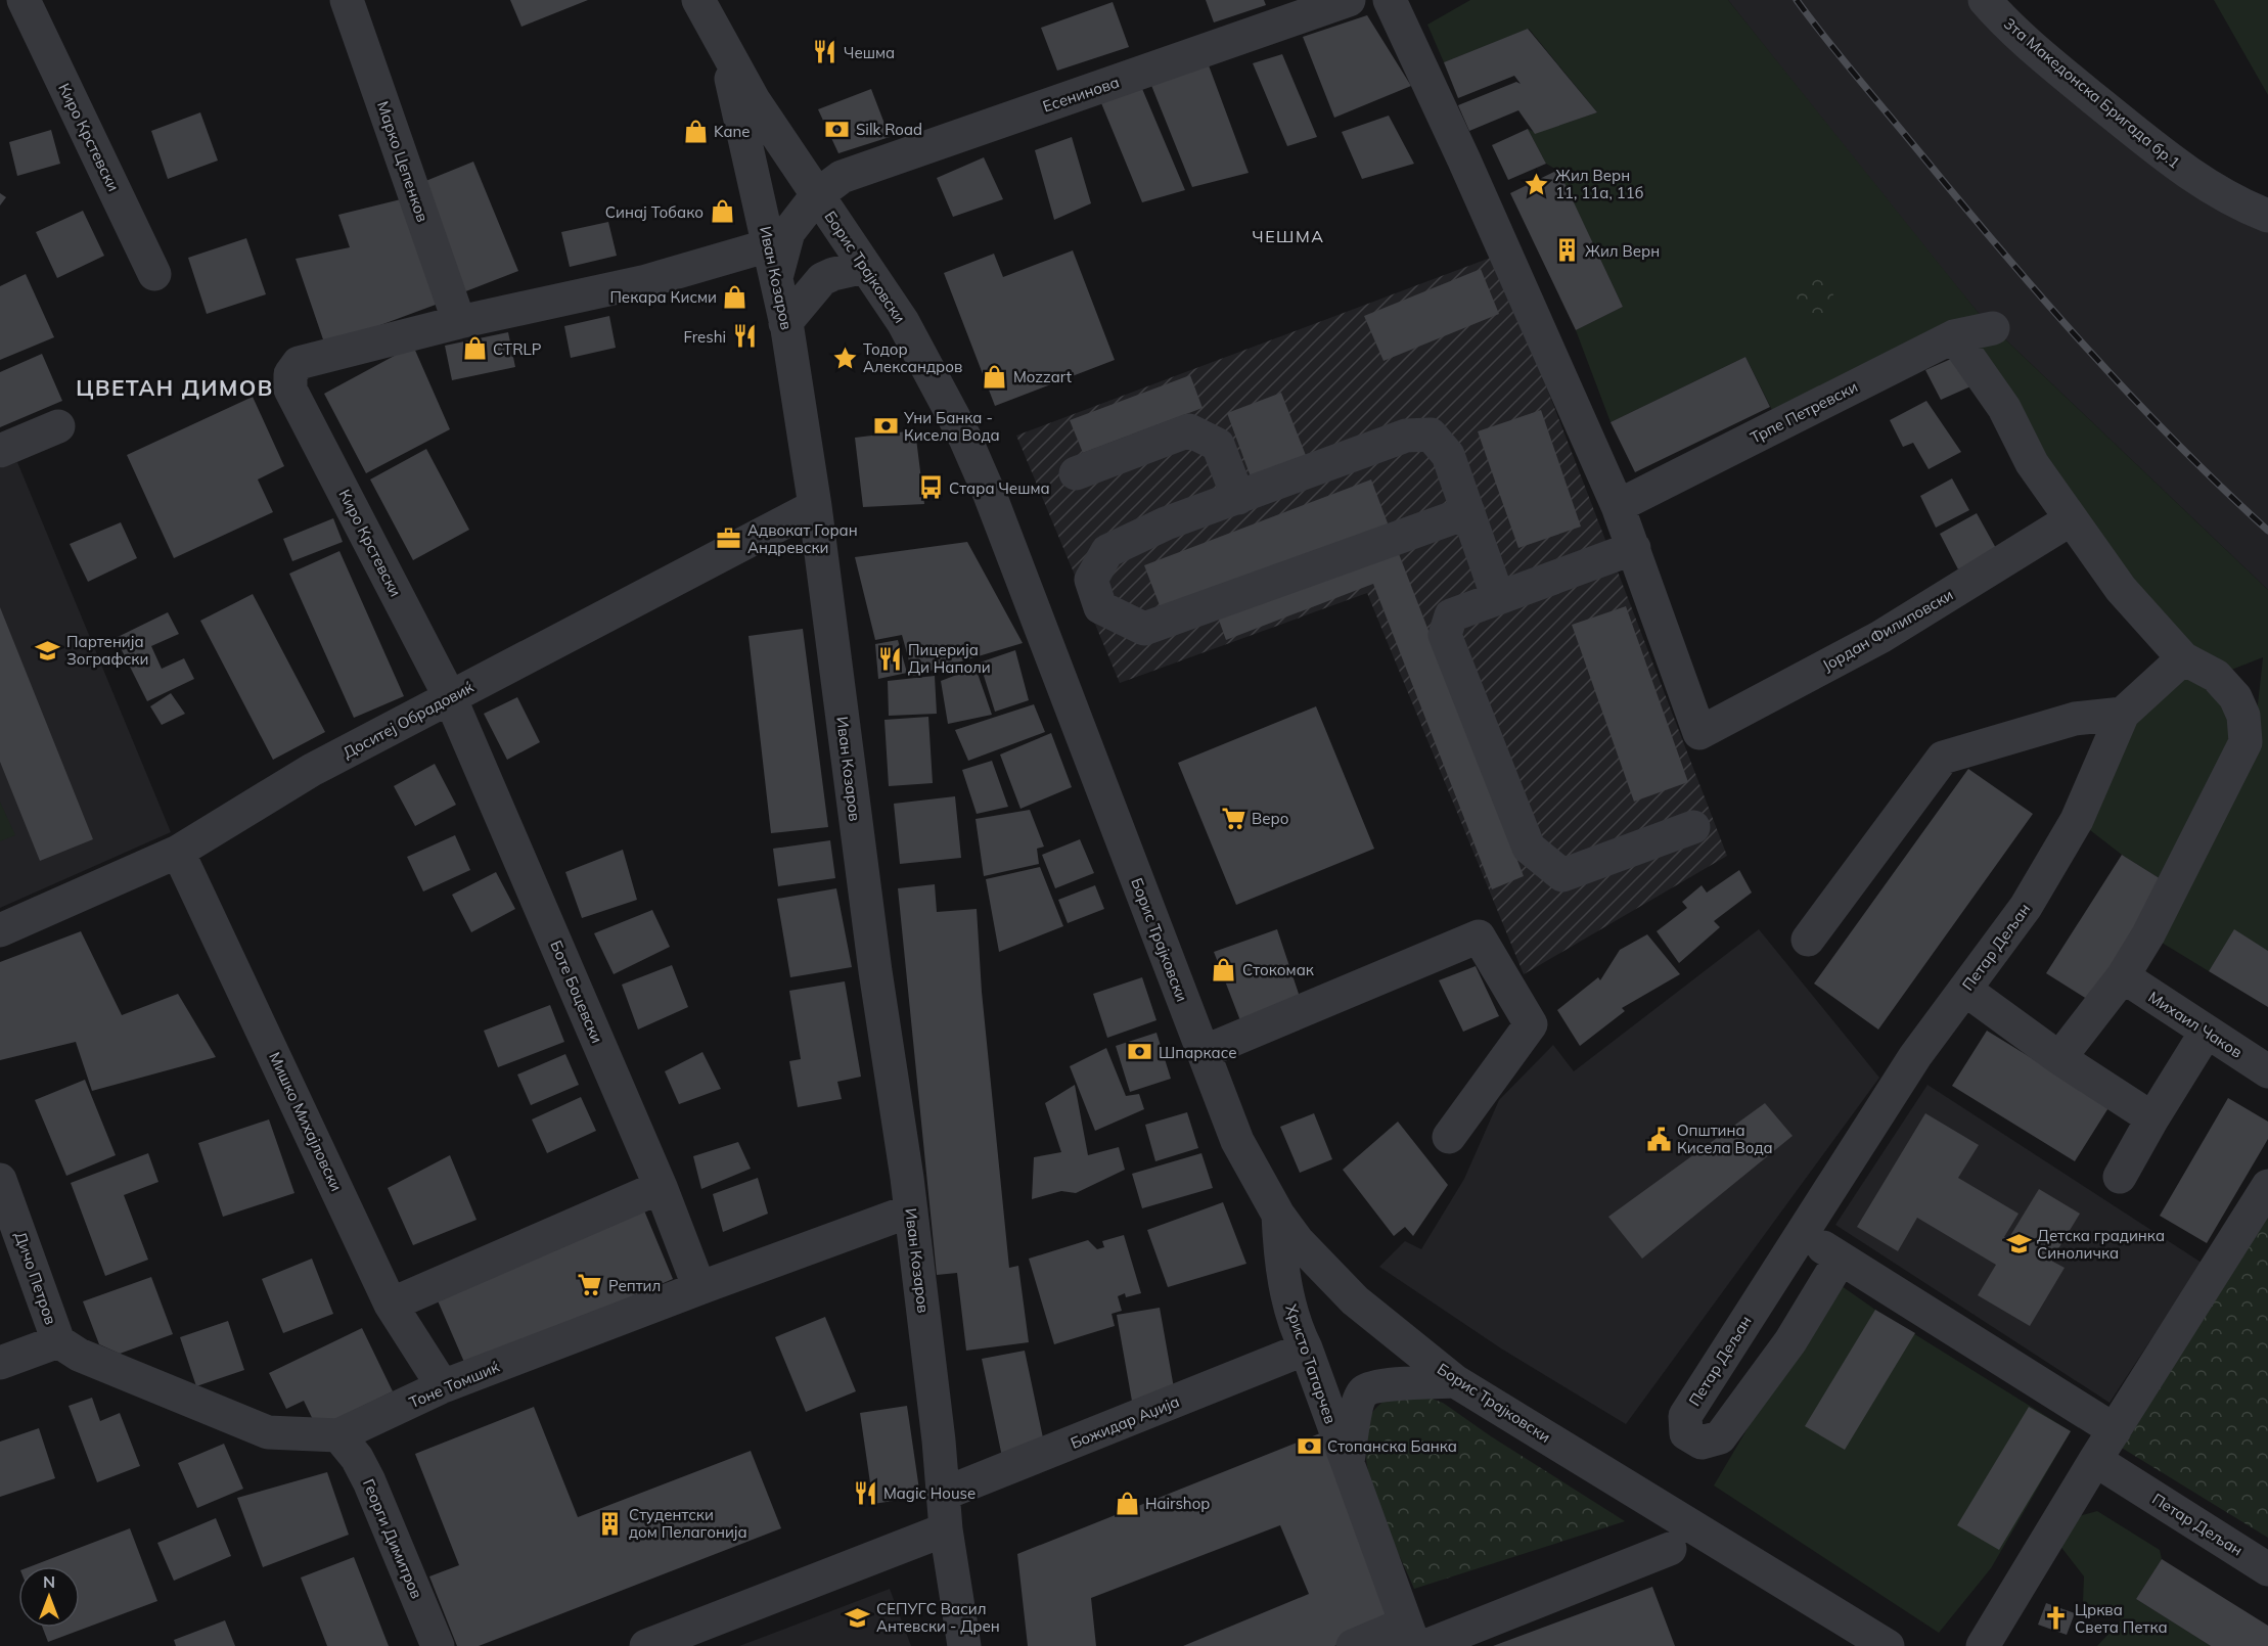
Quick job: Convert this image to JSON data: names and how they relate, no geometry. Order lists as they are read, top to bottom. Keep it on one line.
{"streets":{"street":["3та Македонска Бригада бр.1","Есенинова","Киро Крстевски","Марко Цепенков","Борис Трајковски","Иван Козаров","Трпе Петревски","Јордан Филиповски","Доситеј Обрадовиќ","Петар Дељан","Боте Боцевски","Михаил Чаков","Мишко Михајловски","Дичо Петров","Христо Татарчев","Тоне Томшиќ","Божидар Аџија","Георги Димитров"]},"crossings":[["Есенинова","Борис Трајковски"],["Есенинова","Иван Козаров"],["Киро Крстевски","Марко Цепенков"],["Киро Крстевски","Доситеј Обрадовиќ"],["Киро Крстевски","Боте Боцевски"],["Борис Трајковски","Иван Козаров"],["Борис Трајковски","Христо Татарчев"],["Иван Козаров","Доситеј Обрадовиќ"],["Иван Козаров","Тоне Томшиќ"],["Иван Козаров","Божидар Аџија"],["Доситеј Обрадовиќ","Боте Боцевски"],["Доситеј Обрадовиќ","Мишко Михајловски"],["Боте Боцевски","Тоне Томшиќ"],["Мишко Михајловски","Тоне Томшиќ"],["Дичо Петров","Тоне Томшиќ"],["Христо Татарчев","Божидар Аџија"],["Тоне Томшиќ","Георги Димитров"]],"districts":["ЧЕШМА","ЦВЕТАН ДИМОВ"],"places":{"restaurant":["Чешма","Freshi","Пицерија Ди Наполи","Magic House"],"bank":["Silk Road","Уни Банка - Кисела Вода","Шпаркасе","Стопанска Банка"],"shop":["Kane","Синај Тобако","Пекара Кисми","CTRLP","Mozzart","Стокомак","Hairshop"],"place":["Жил Верн 11, 11а, 11б","Тодор Александров"],"building":["Жил Верн","Студентски дом Пелагонија"],"bus stop":["Стара Чешма"],"office":["Адвокат Горан Андревски"],"school or university":["Партенија Зографски","Детска градинка Синоличка","СЕПУГС Васил Антевски - Дрен"],"supermarket":["Веро","Рептил"],"public building":["Општина Кисела Вода"],"church":["Црква Света Петка"]},"north":"top"}
